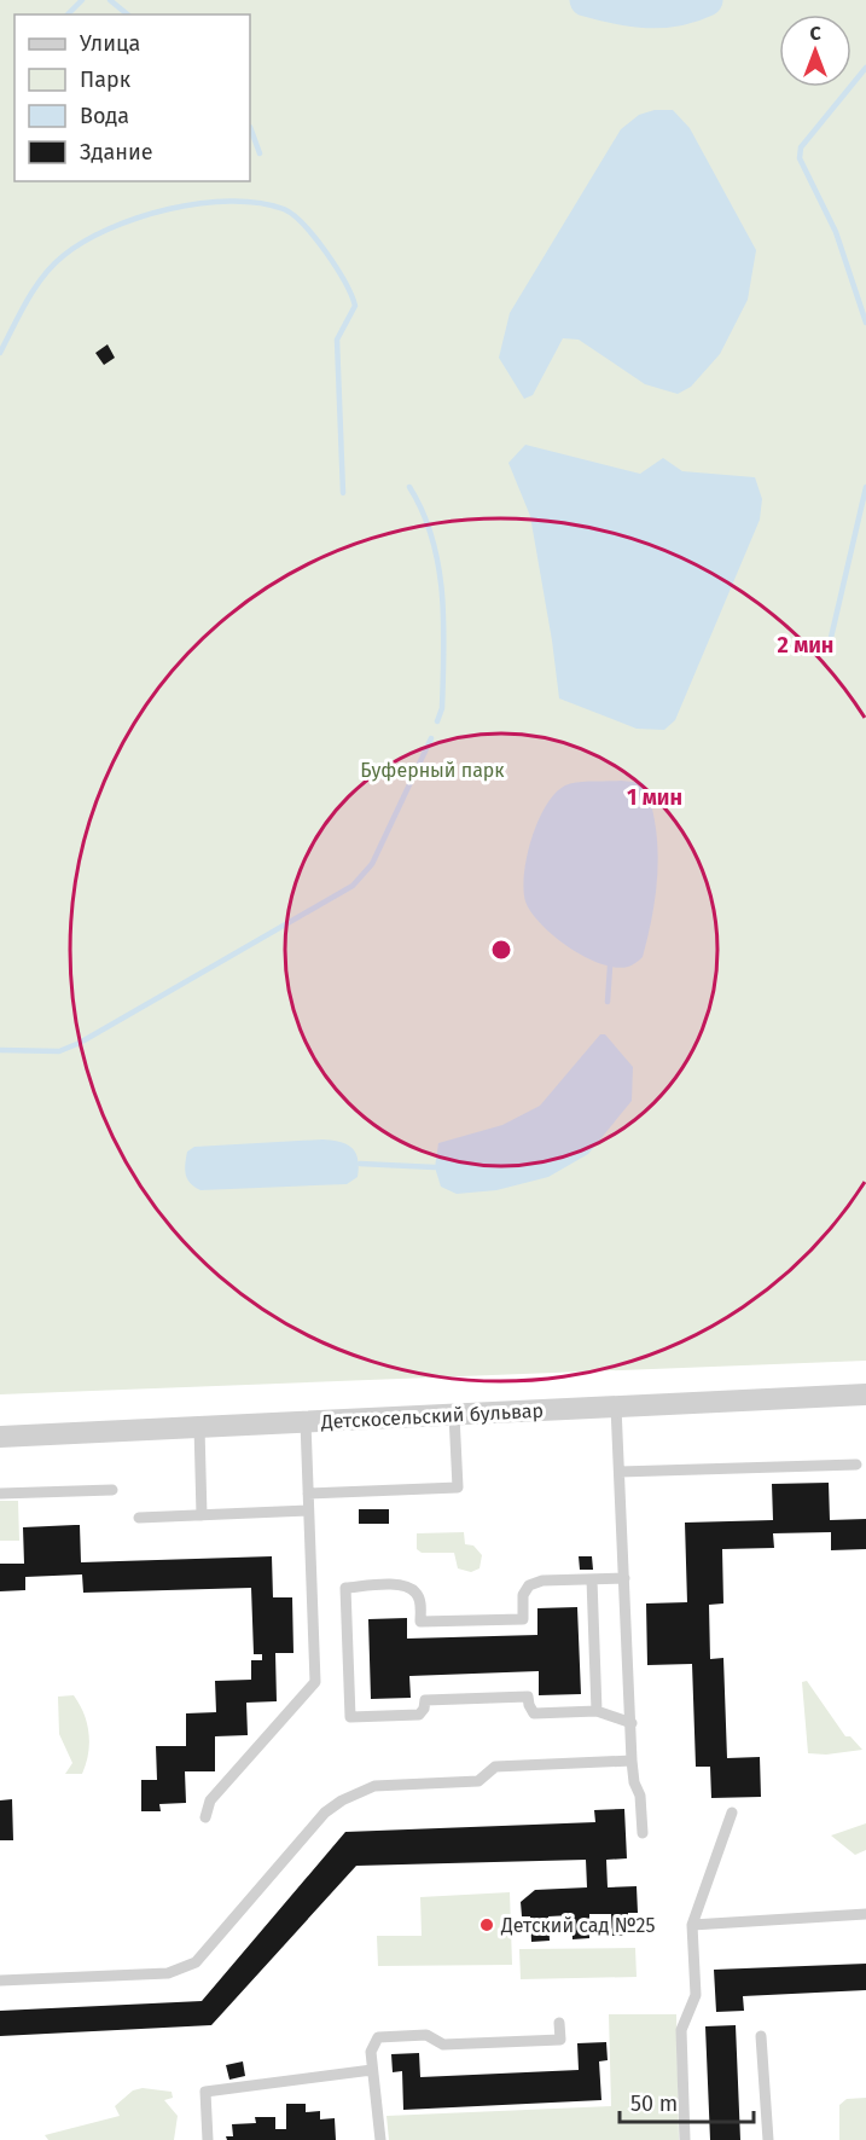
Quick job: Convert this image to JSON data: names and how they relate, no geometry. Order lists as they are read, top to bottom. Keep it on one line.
{"streets":{"street":["Детскосельский бульвар"]},"parks":["Буферный парк"],"places":["Детский сад №25"],"legend":["Улица","Парк","Вода","Здание"],"scale_bar":"50 m","north":"top","rings":["2 мин","1 мин"]}
